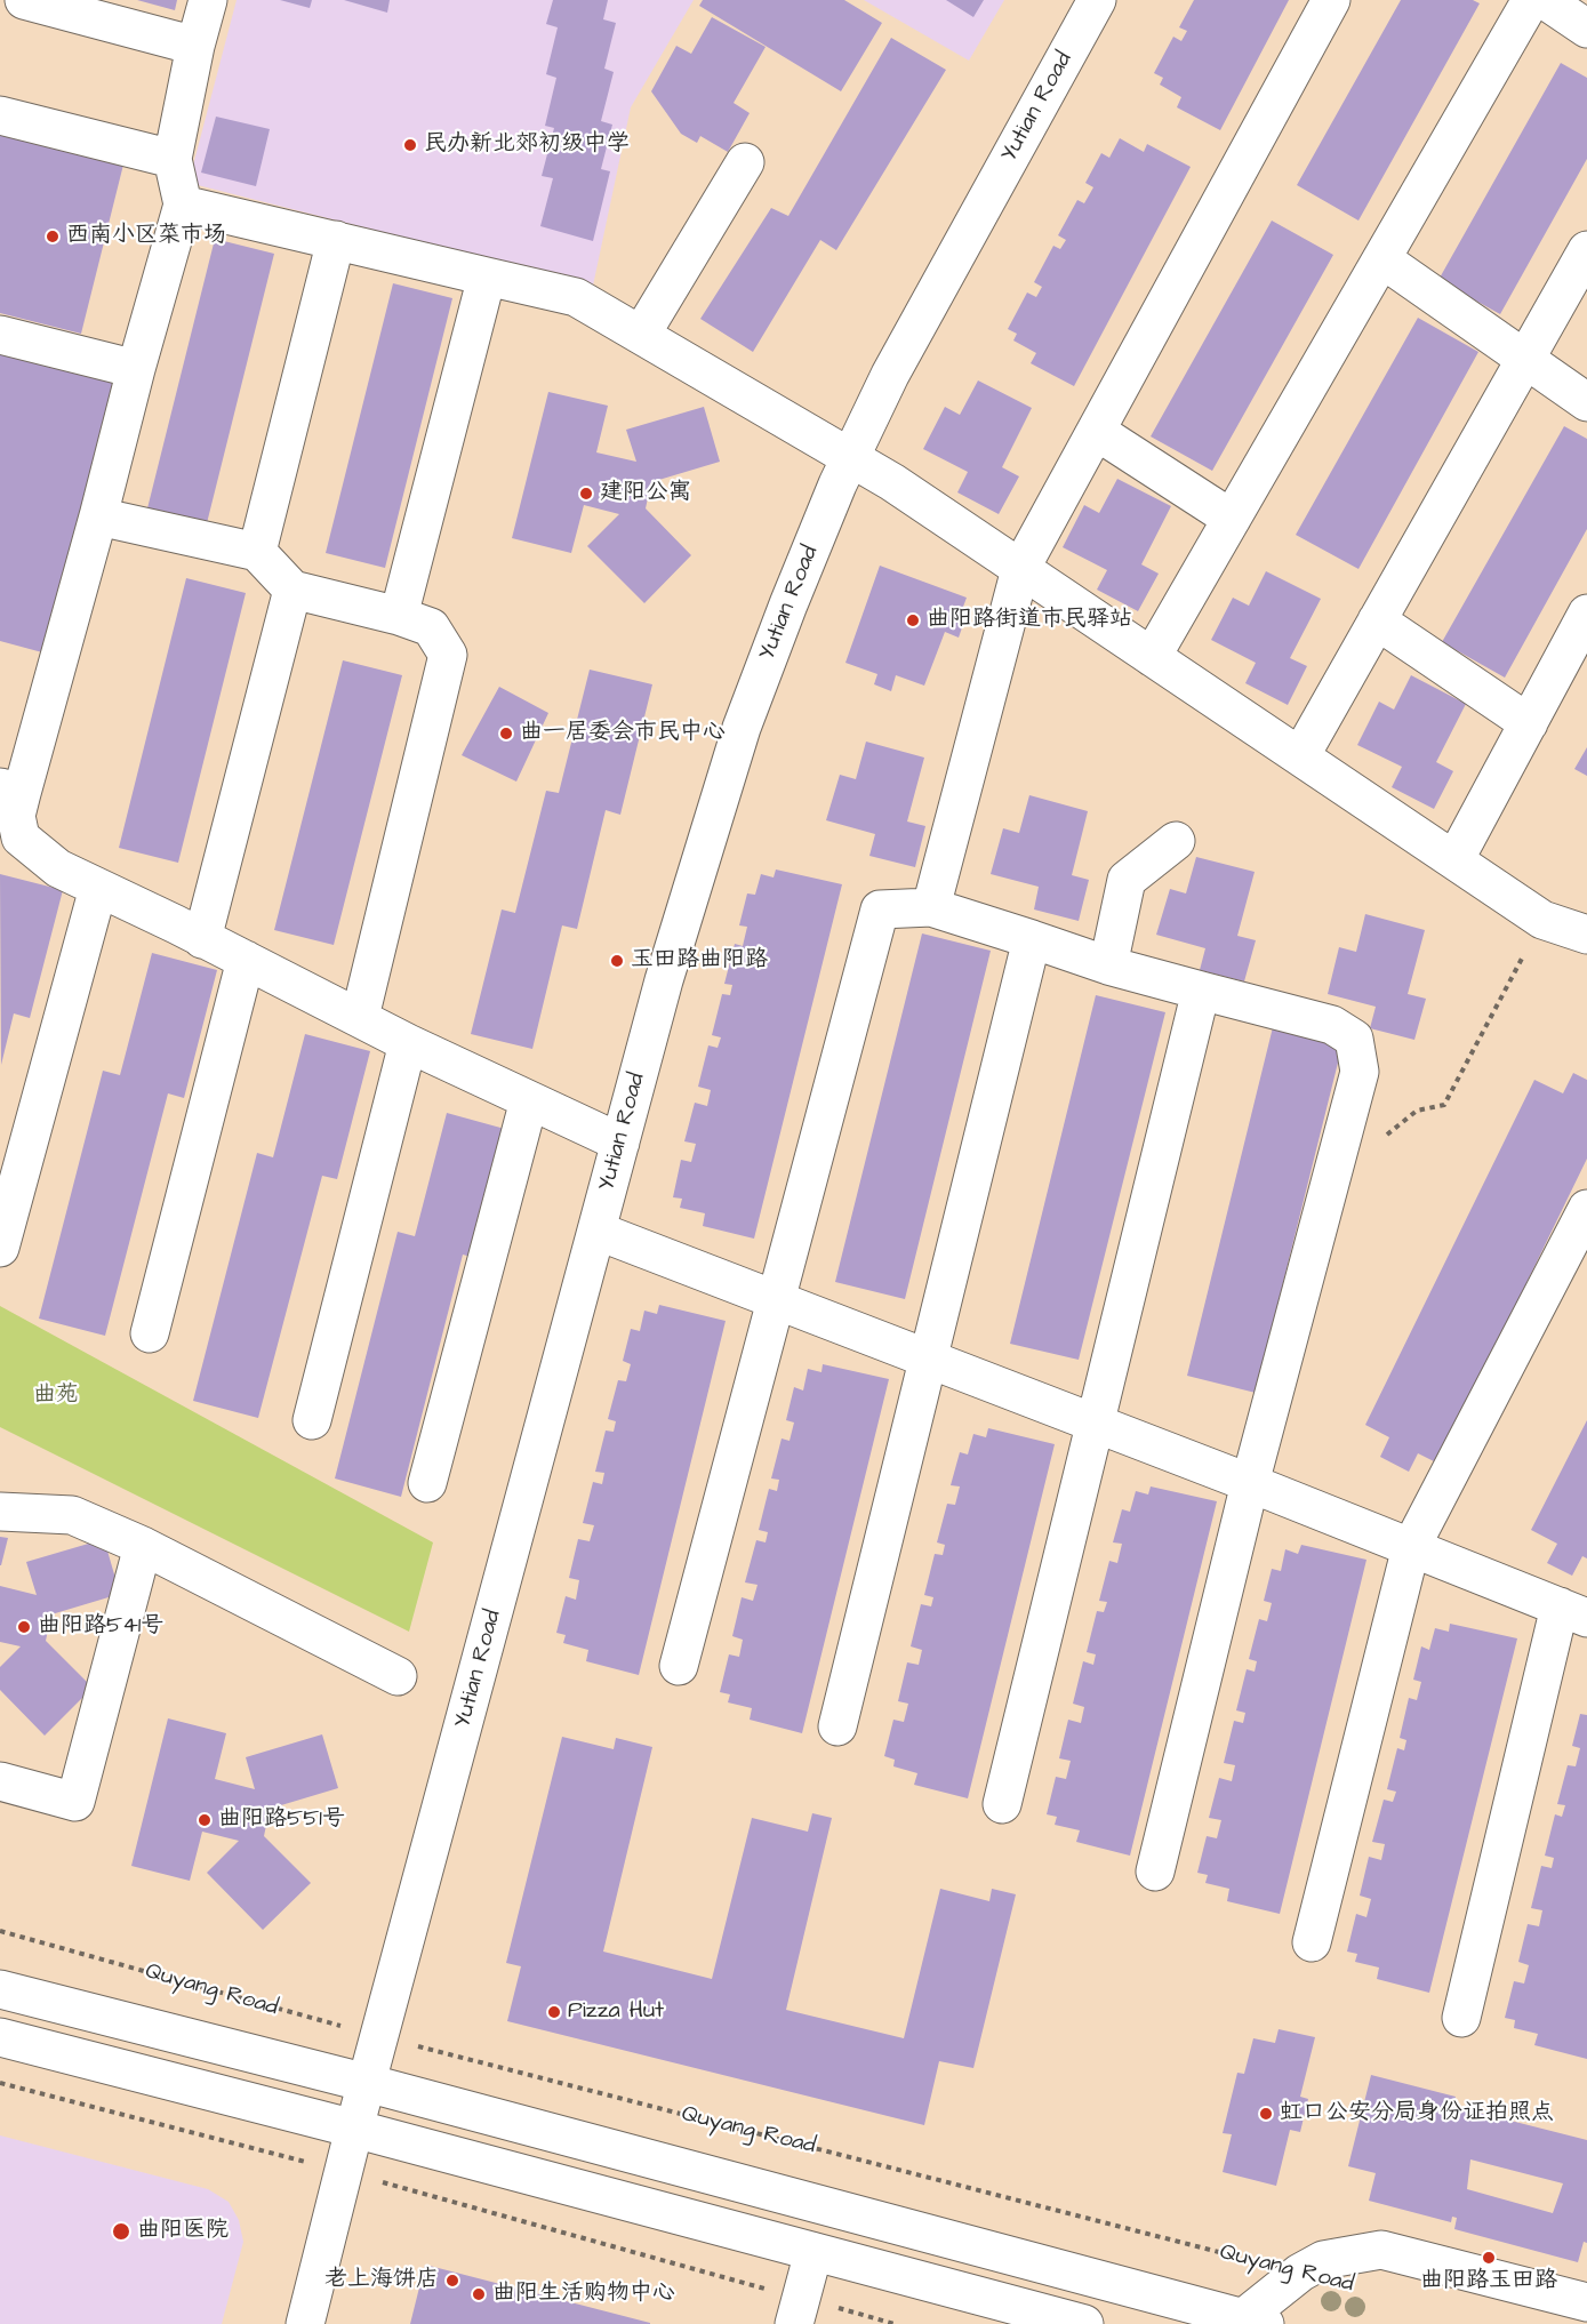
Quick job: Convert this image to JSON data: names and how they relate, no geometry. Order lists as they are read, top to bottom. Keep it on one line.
{"streets":{"street":["Yutian Road"],"path":["Quyang Road"]},"crossings":[["Yutian Road","Quyang Road"]],"parks":["曲苑"],"places":["民办新北郊初级中学","西南小区菜市场","建阳公寓","曲阳路街道市民驿站","曲一居委会市民中心","玉田路曲阳路","曲阳路541号","曲阳路551号","Pizza Hut","虹口公安分局身份证拍照点","曲阳医院","曲阳路玉田路","老上海饼店","曲阳生活购物中心"]}
